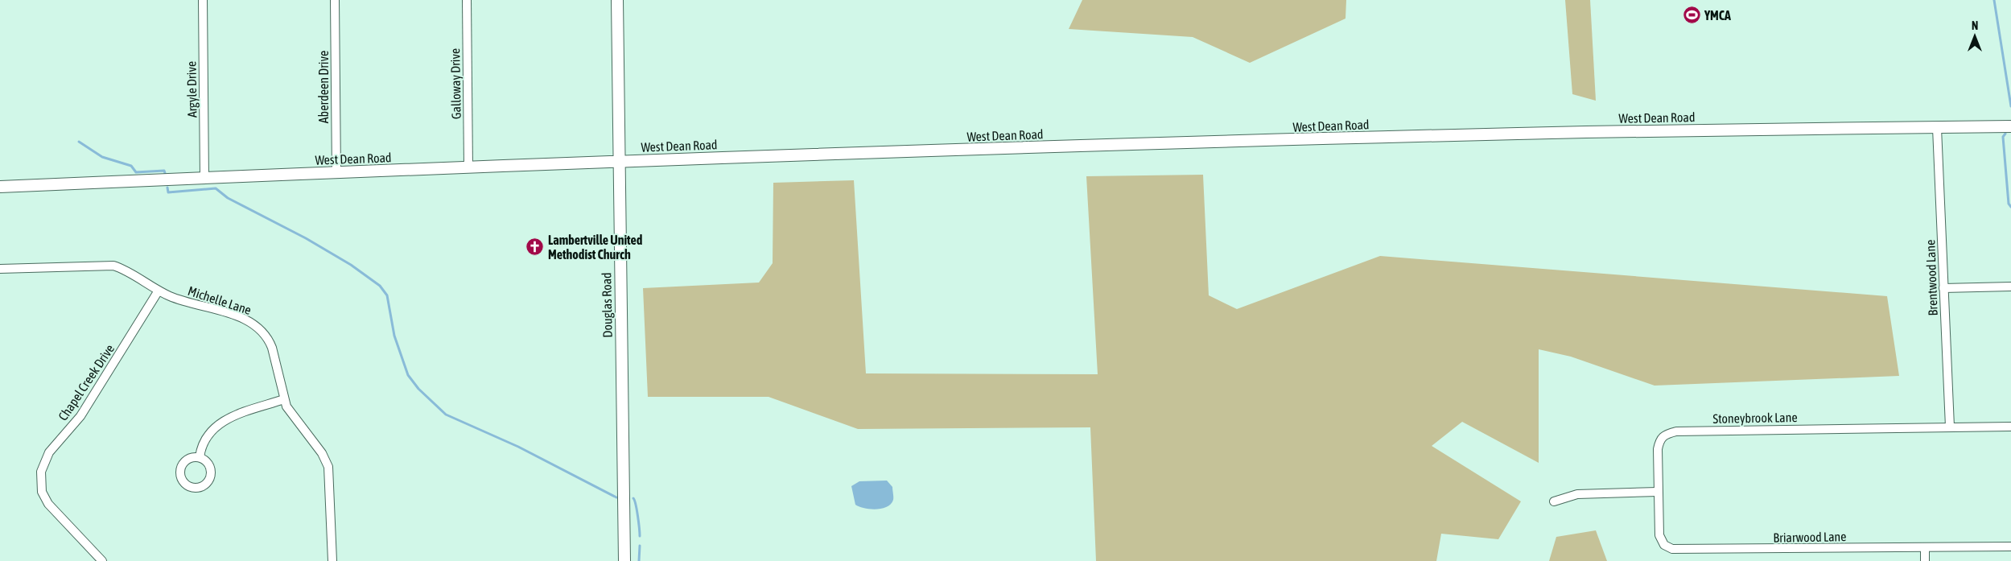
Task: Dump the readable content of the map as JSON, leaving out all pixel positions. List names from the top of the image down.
{
  "streets": {
    "street": [
      "Galloway Drive",
      "Aberdeen Drive",
      "Argyle Drive",
      "West Dean Road",
      "Brentwood Lane",
      "Michelle Lane",
      "Douglas Road",
      "Chapel Creek Drive",
      "Stoneybrook Lane",
      "Briarwood Lane"
    ]
  },
  "crossings": [
    ["Galloway Drive", "West Dean Road"],
    ["Aberdeen Drive", "West Dean Road"],
    ["Argyle Drive", "West Dean Road"],
    ["West Dean Road", "Brentwood Lane"],
    ["West Dean Road", "Douglas Road"],
    ["Brentwood Lane", "Stoneybrook Lane"],
    ["Michelle Lane", "Chapel Creek Drive"],
    ["Stoneybrook Lane", "Briarwood Lane"]
  ],
  "places": {
    "sports": ["YMCA"],
    "church": ["Lambertville United Methodist Church"]
  },
  "north": "top"
}
